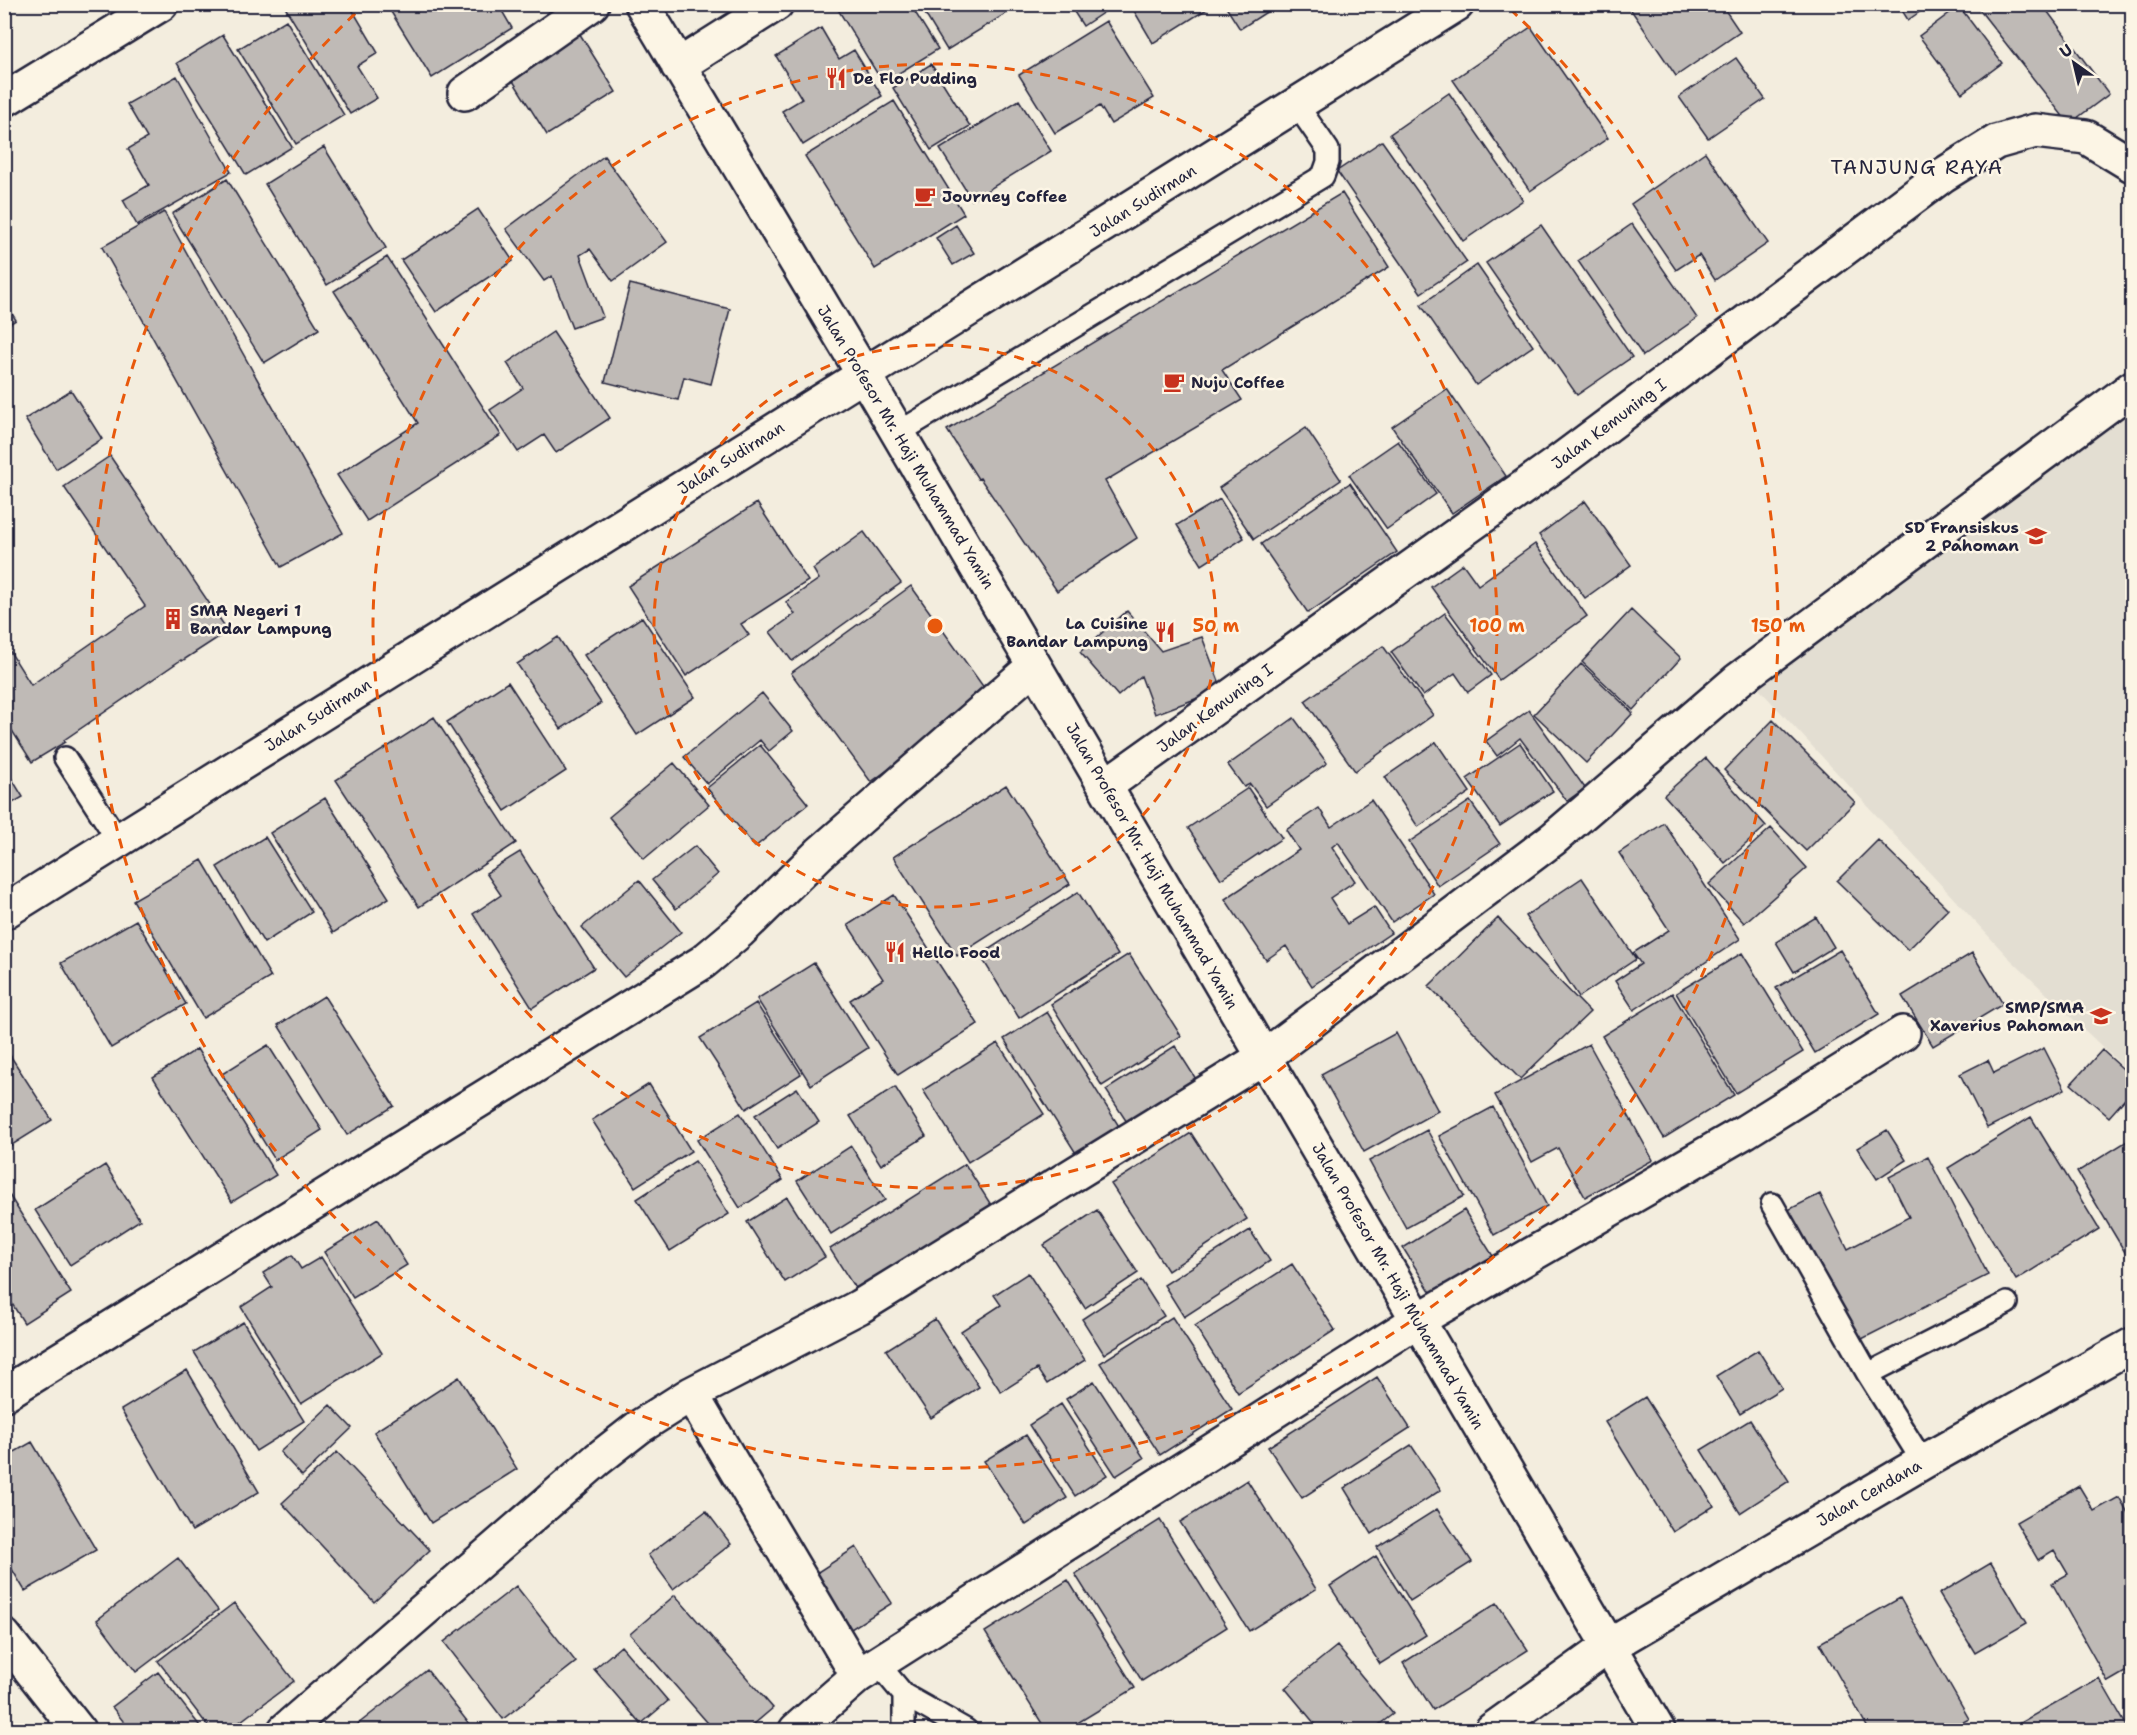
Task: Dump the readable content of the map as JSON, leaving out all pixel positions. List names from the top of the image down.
{
  "streets": {
    "street": [
      "Jalan Sudirman",
      "Jalan Kemuning I",
      "Jalan Profesor Mr. Haji Muhammad Yamin",
      "Jalan Cendana"
    ]
  },
  "crossings": [
    ["Jalan Sudirman", "Jalan Profesor Mr. Haji Muhammad Yamin"],
    ["Jalan Kemuning I", "Jalan Profesor Mr. Haji Muhammad Yamin"],
    ["Jalan Profesor Mr. Haji Muhammad Yamin", "Jalan Cendana"]
  ],
  "districts": ["TANJUNG RAYA"],
  "places": {
    "restaurant": ["De Flo Pudding", "La Cuisine Bandar Lampung", "Hello Food"],
    "cafe": ["Journey Coffee", "Nuju Coffee"],
    "school or university": ["SD Fransiskus 2 Pahoman", "SMP/SMA Xaverius Pahoman"],
    "building": ["SMA Negeri 1 Bandar Lampung"]
  },
  "north": "top left",
  "rings": ["50 m", "100 m", "150 m"]
}
